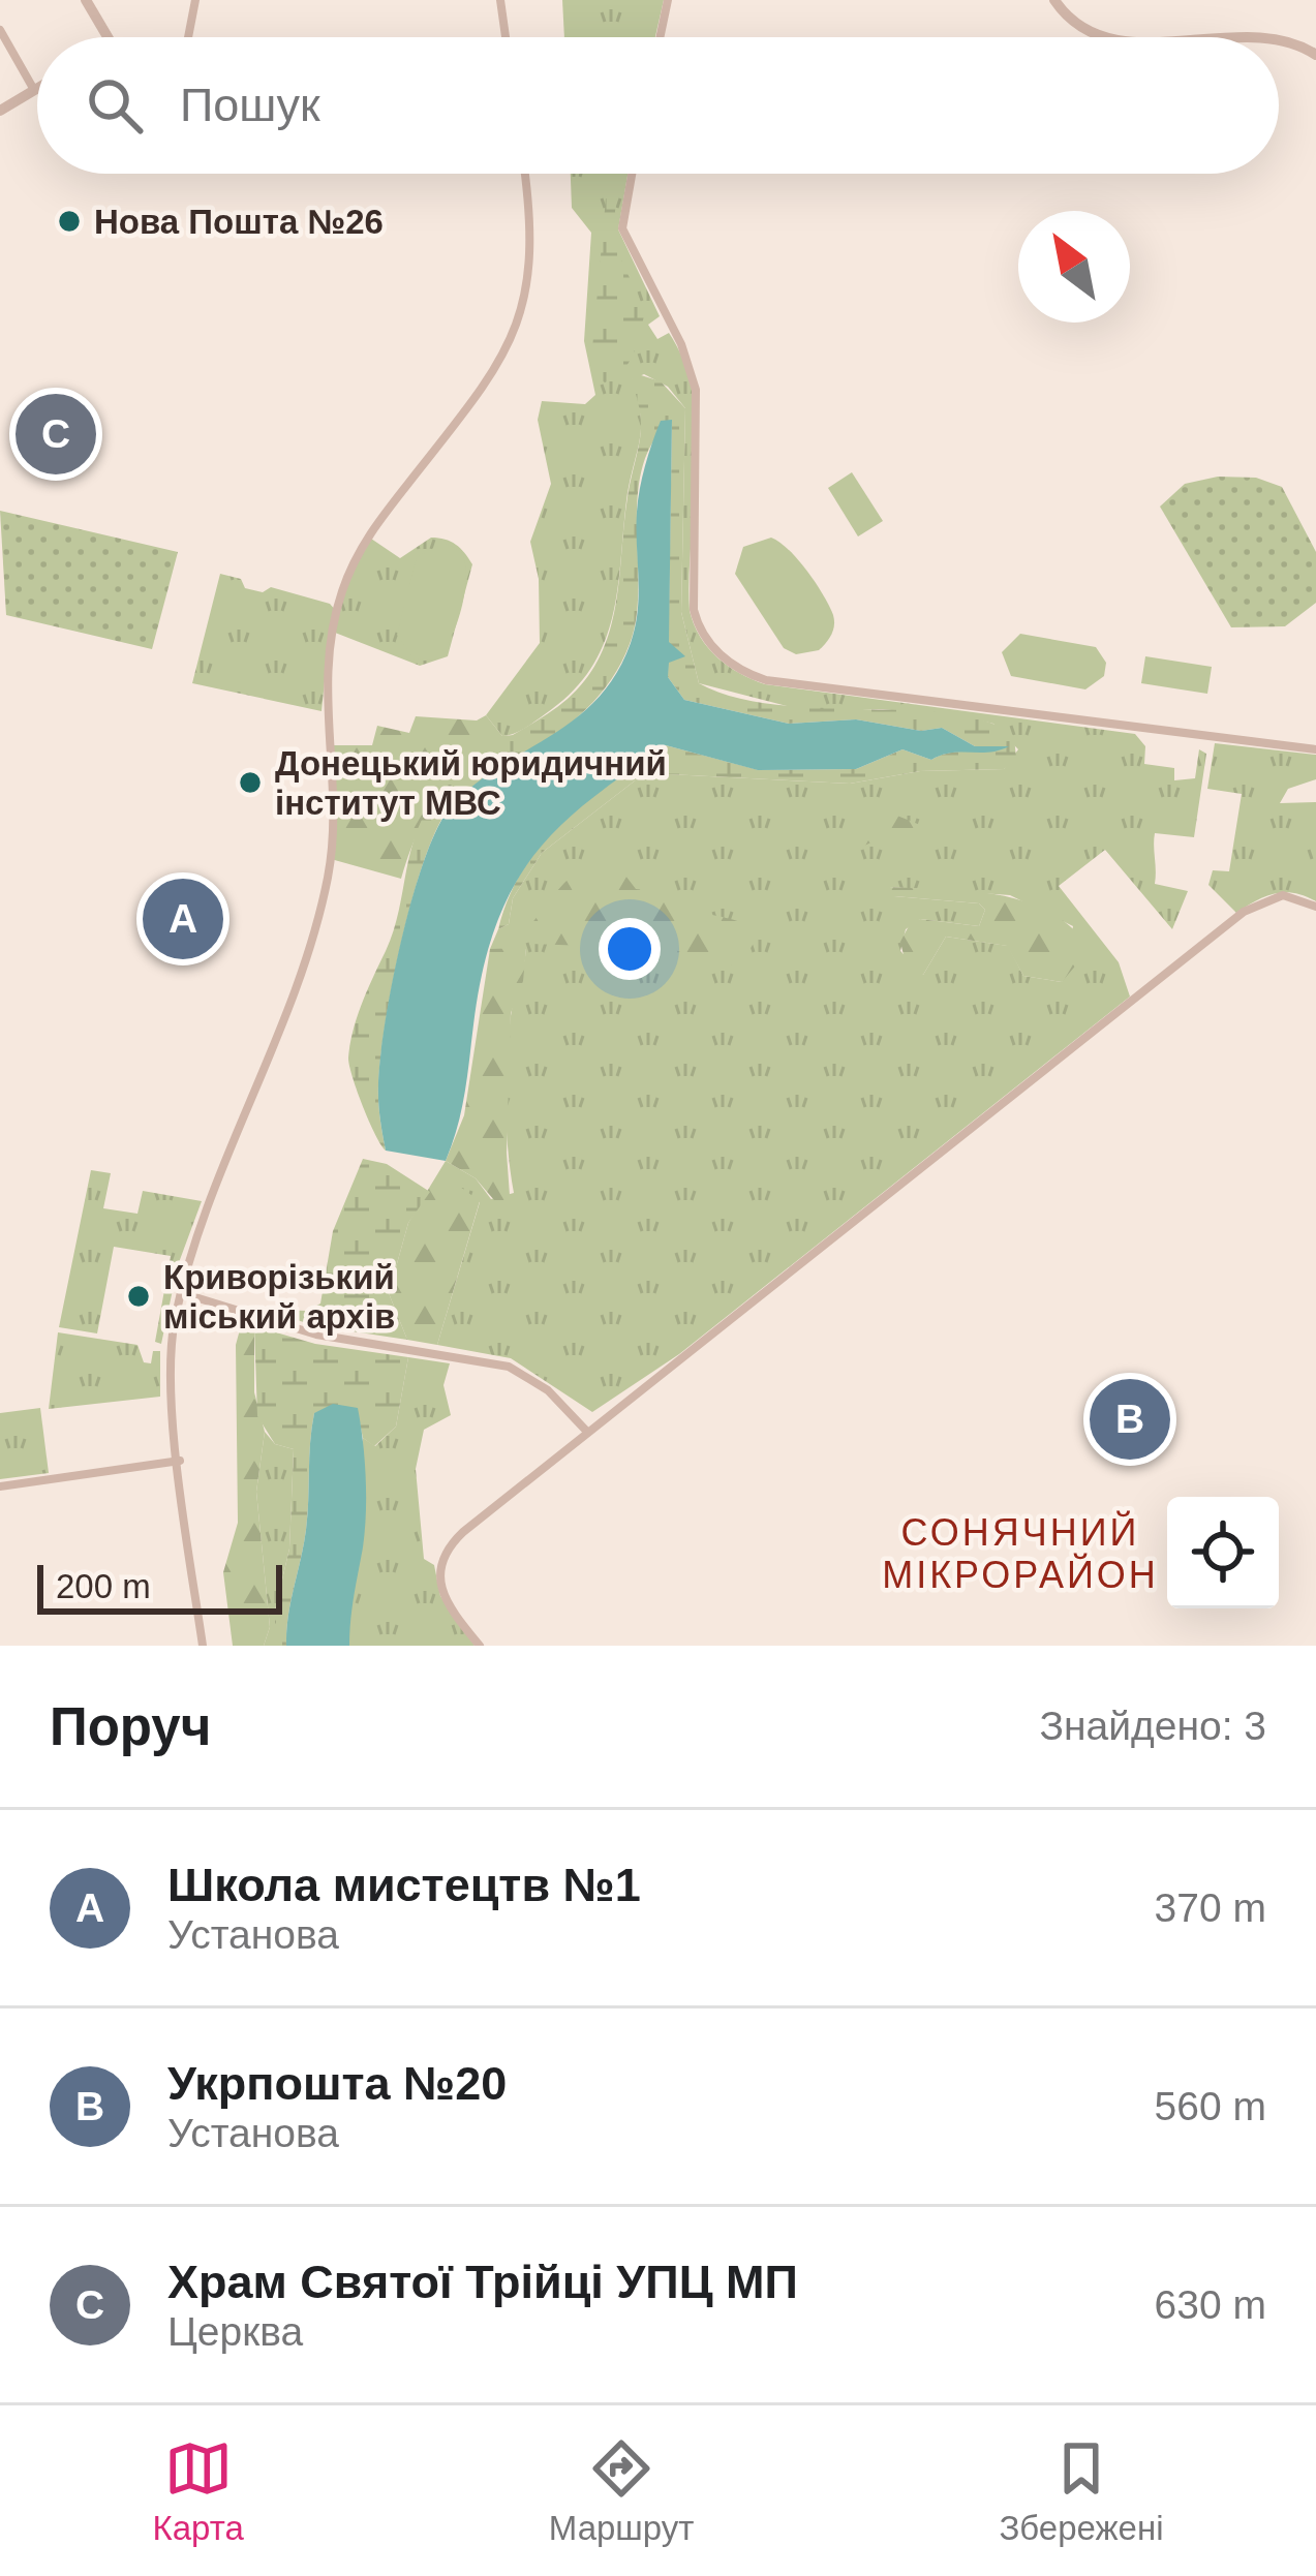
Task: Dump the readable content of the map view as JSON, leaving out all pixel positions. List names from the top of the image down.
{
  "districts": ["СОНЯЧНИЙ МІКРОРАЙОН"],
  "places": ["Нова Пошта №26", "Донецький юридичний інститут МВС", "Криворізький міський архів"],
  "scale_bar": "200 m",
  "north": "top left",
  "page": {
    "search": "Пошук",
    "pins": ["C", "A", "B"],
    "scale": "200 m",
    "heading": ["Поруч", "Знайдено: 3"],
    "list": [
      {
        "mark": "A",
        "name": "Школа мистецтв №1",
        "note": "Установа",
        "value": "370 m"
      },
      {
        "mark": "B",
        "name": "Укрпошта №20",
        "note": "Установа",
        "value": "560 m"
      },
      {
        "mark": "C",
        "name": "Храм Святої Трійці УПЦ МП",
        "note": "Церква",
        "value": "630 m"
      }
    ],
    "nav": ["Карта", "Маршрут", "Збережені"]
  }
}
